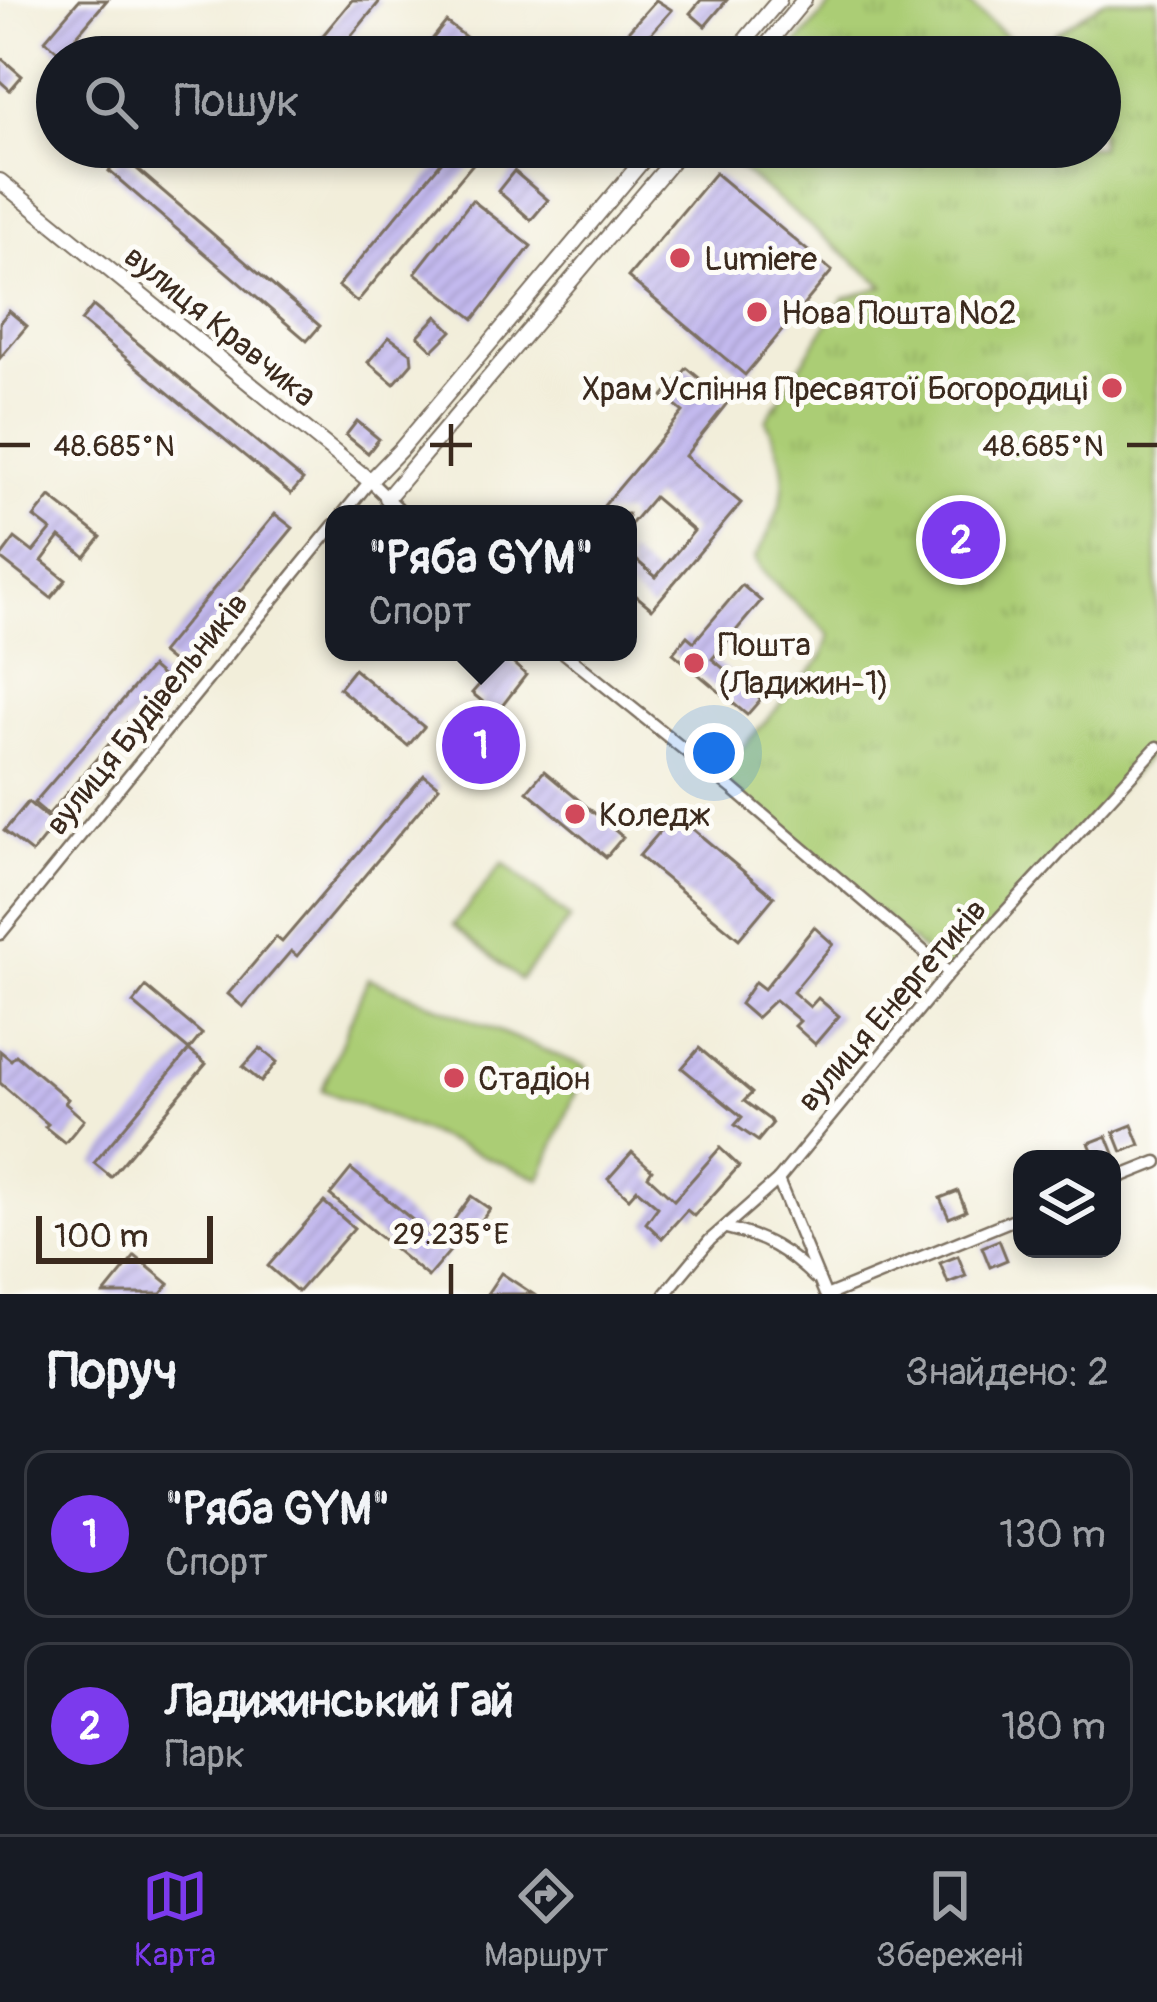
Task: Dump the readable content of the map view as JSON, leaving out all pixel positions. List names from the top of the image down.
{
  "streets": {
    "street": ["вулиця Кравчика", "вулиця Будівельників", "вулиця Енергетиків"]
  },
  "places": [
    "Lumiere",
    "Нова Пошта №2",
    "Храм Успіння Пресвятої Богородиці",
    "Пошта (Ладижин-1)",
    "Коледж",
    "Стадіон"
  ],
  "scale_bar": "100 m",
  "page": {
    "search": "Пошук",
    "pins": ["2", "1"],
    "popup": ["\"Ряба GYM\"", "Спорт"],
    "scale": "100 m",
    "heading": ["Поруч", "Знайдено: 2"],
    "list": [
      {
        "mark": "1",
        "name": "\"Ряба GYM\"",
        "note": "Спорт",
        "value": "130 m"
      },
      {
        "mark": "2",
        "name": "Ладижинський Гай",
        "note": "Парк",
        "value": "180 m"
      }
    ],
    "nav": ["Карта", "Маршрут", "Збережені"]
  },
  "coordinates": ["48.685°N", "29.235°E"]
}
